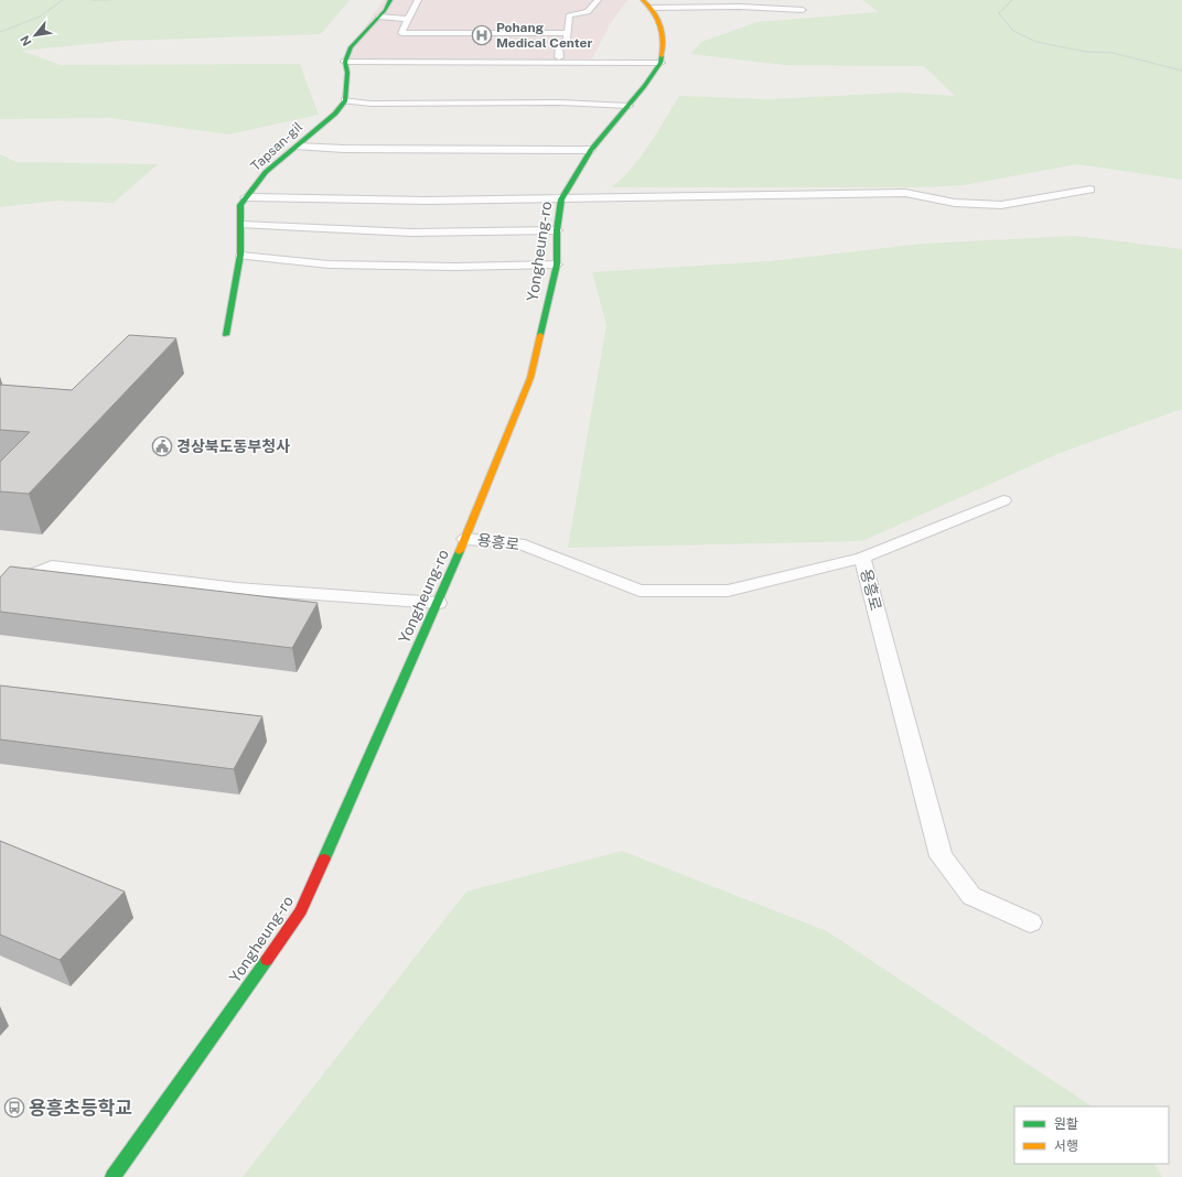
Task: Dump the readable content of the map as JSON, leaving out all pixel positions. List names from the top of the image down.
{
  "streets": {
    "street": ["Tapsan-gil", "Yongheung-ro"],
    "lane": ["용흥로"]
  },
  "crossings": [
    ["Yongheung-ro", "용흥로"]
  ],
  "places": {
    "hospital": ["Pohang Medical Center"],
    "public building": ["경상북도동부청사"],
    "bus stop": ["용흥초등학교"]
  },
  "legend": ["원활", "서행"],
  "north": "bottom left"
}
